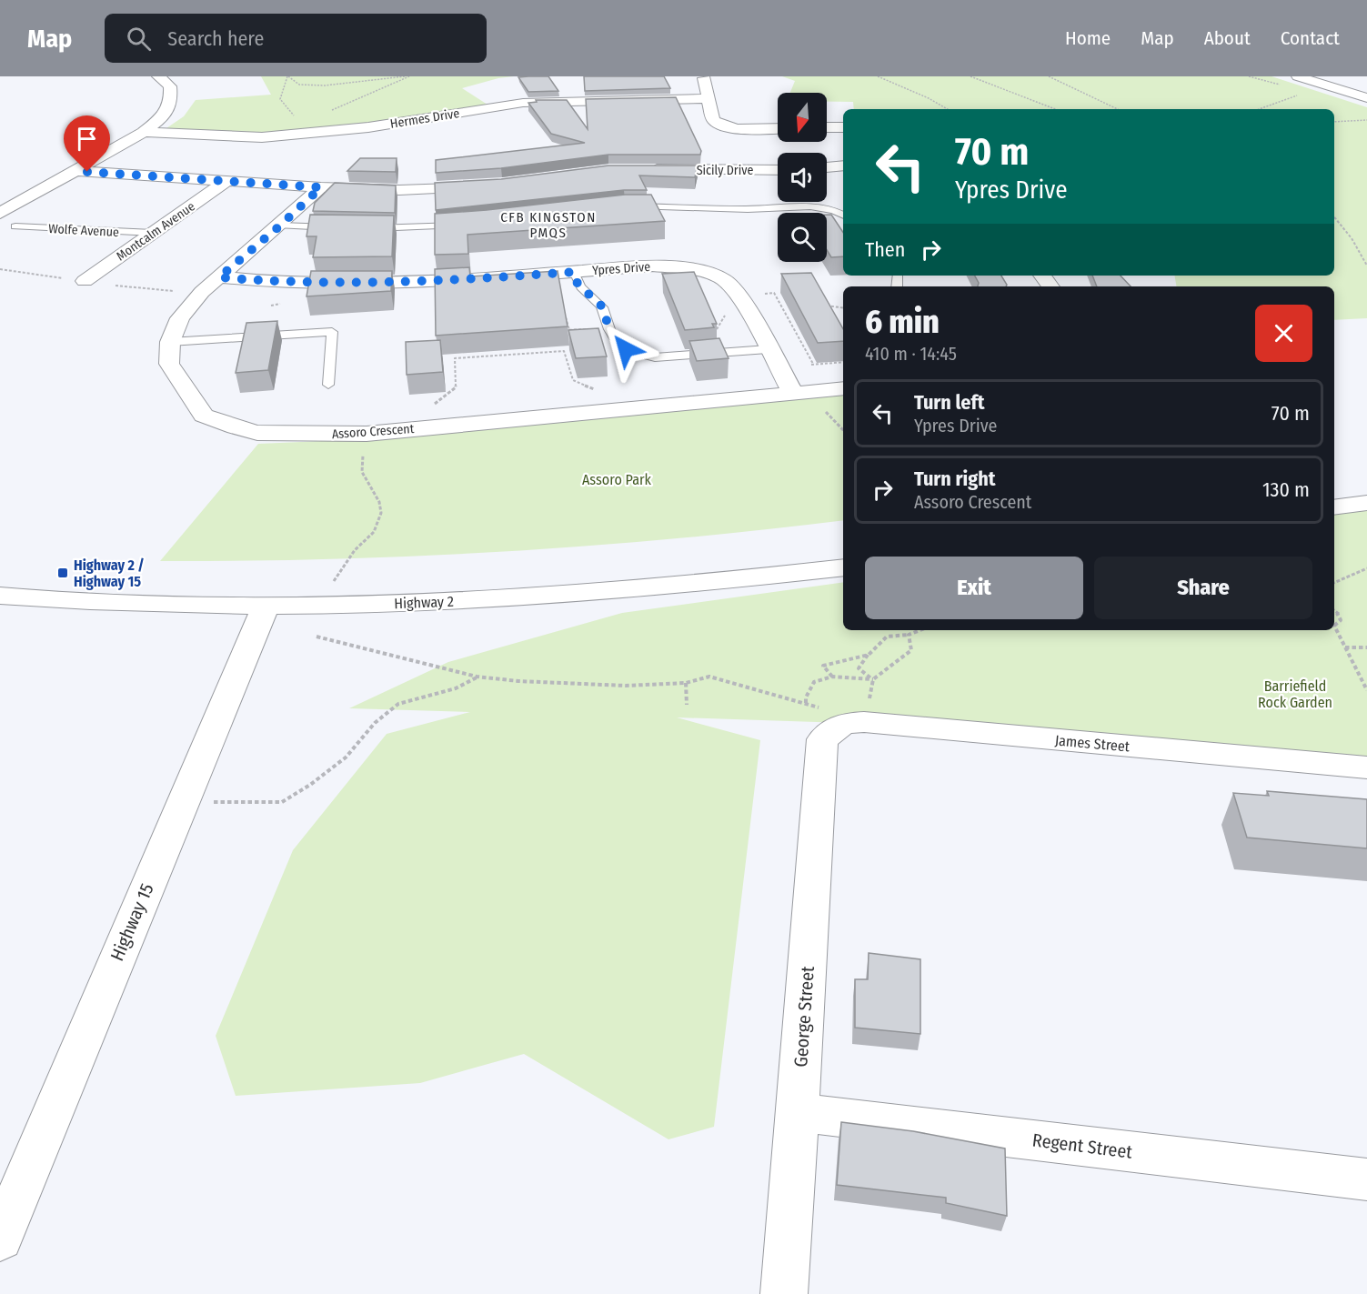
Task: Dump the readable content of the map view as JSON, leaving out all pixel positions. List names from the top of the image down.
{
  "streets": {
    "street": [
      "Hermes Drive",
      "Sicily Drive",
      "Montcalm Avenue",
      "Ypres Drive",
      "Assoro Crescent",
      "Highway 2",
      "James Street",
      "Highway 15",
      "George Street",
      "Regent Street"
    ],
    "lane": ["Wolfe Avenue"]
  },
  "crossings": [
    ["Wolfe Avenue", "Montcalm Avenue"],
    ["Ypres Drive", "Assoro Crescent"],
    ["Highway 2", "Highway 15"],
    ["James Street", "George Street"],
    ["George Street", "Regent Street"]
  ],
  "districts": ["CFB KINGSTON PMQS"],
  "parks": ["Assoro Park", "Barriefield Rock Garden"],
  "places": {
    "transit": ["Highway 2 / Highway 15"]
  },
  "north": "bottom",
  "page": {
    "header": "Map",
    "search": "Search here",
    "nav": [
      "Home",
      "Map",
      "About",
      "Contact"
    ],
    "turn": ["70 m", "Ypres Drive"],
    "then": "Then",
    "heading": ["6 min", "410 m · 14:45"],
    "list": [
      {
        "name": "Turn left",
        "note": "Ypres Drive",
        "value": "70 m"
      },
      {
        "name": "Turn right",
        "note": "Assoro Crescent",
        "value": "130 m"
      }
    ],
    "buttons": ["Exit", "Share"]
  }
}
